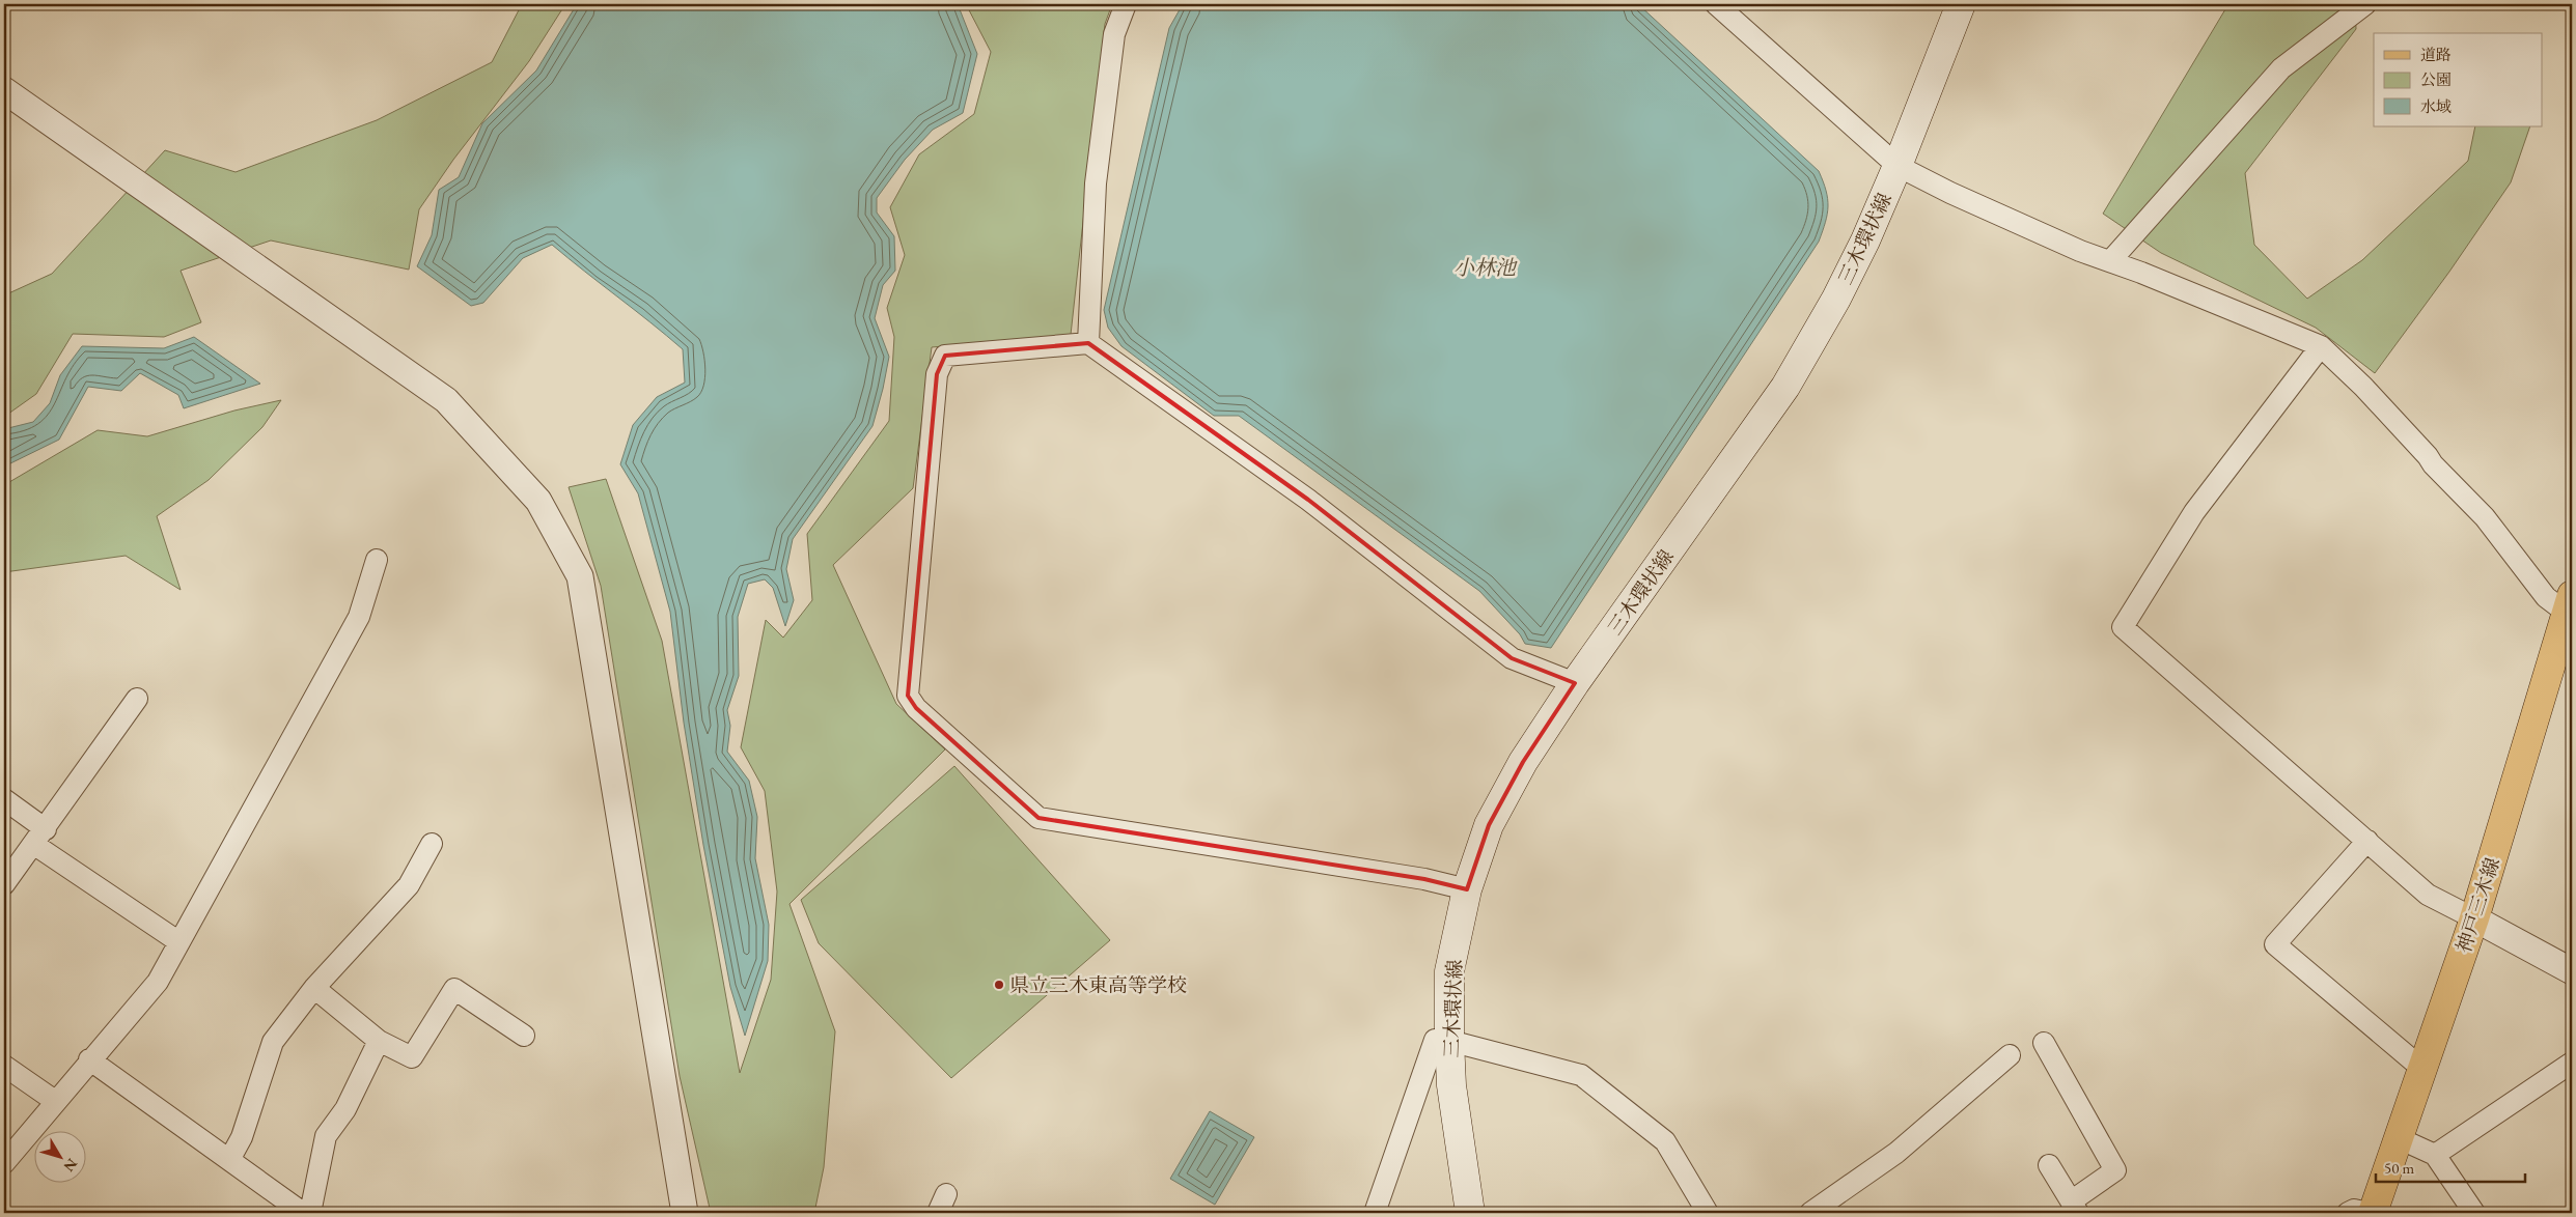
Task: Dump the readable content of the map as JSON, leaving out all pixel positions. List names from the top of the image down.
{
  "streets": {
    "main road": ["三木環状線", "神戸三木線"]
  },
  "water": ["小林池"],
  "places": ["県立三木東高等学校"],
  "legend": ["道路", "公園", "水域"],
  "scale_bar": "50 m",
  "north": "bottom right"
}
